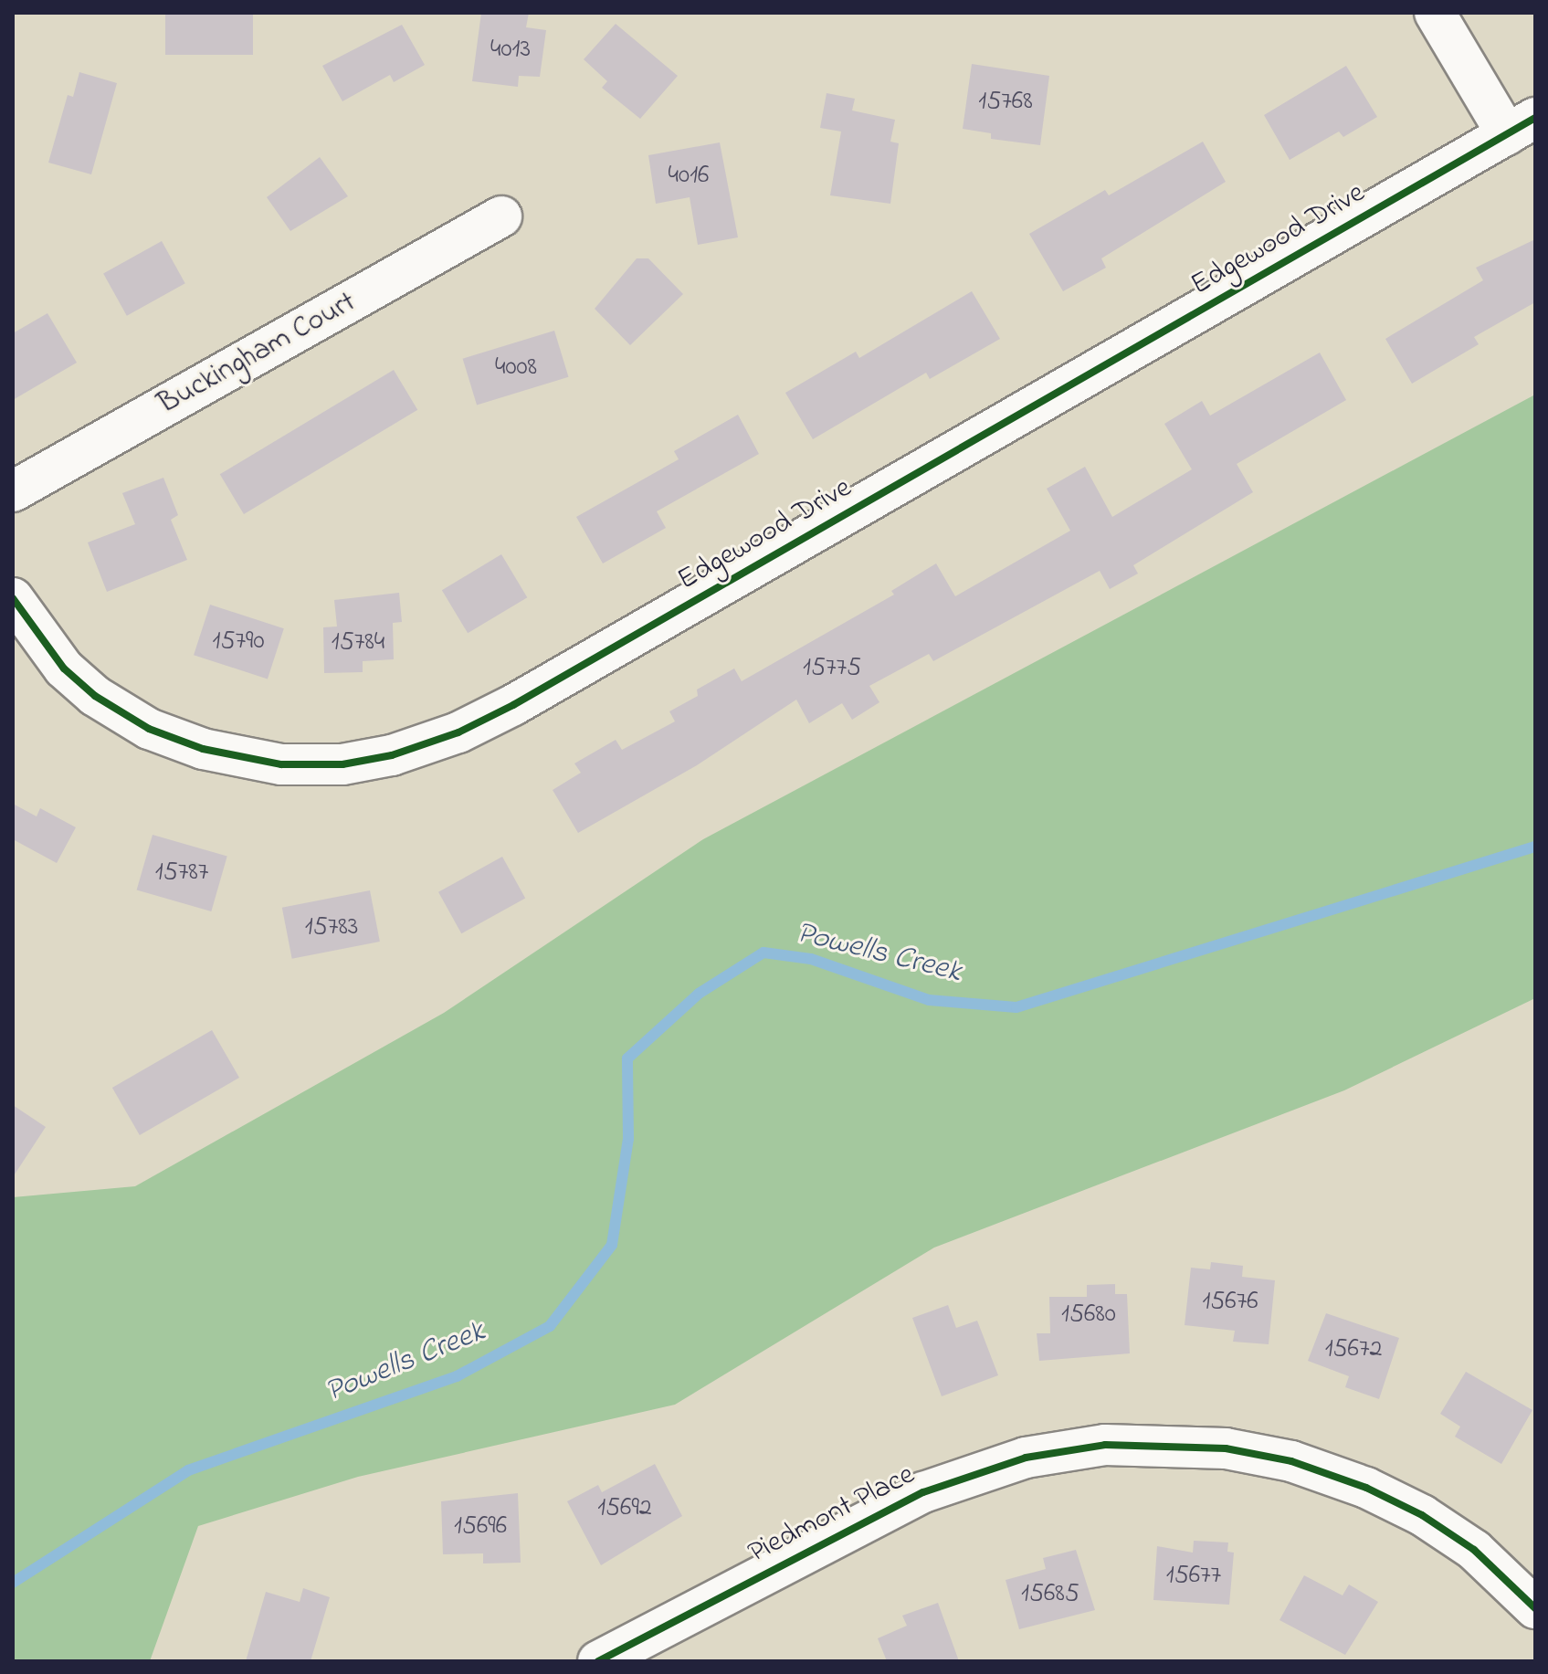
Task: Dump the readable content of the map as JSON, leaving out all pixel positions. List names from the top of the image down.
{
  "streets": {
    "street": ["Edgewood Drive", "Buckingham Court", "Piedmont Place"]
  },
  "water": ["Powells Creek"],
  "house_numbers": [
    "4013",
    "15768",
    "4016",
    "4008",
    "15790",
    "15784",
    "15775",
    "15787",
    "15783",
    "15676",
    "15680",
    "15672",
    "15692",
    "15696",
    "15677",
    "15685"
  ]
}
